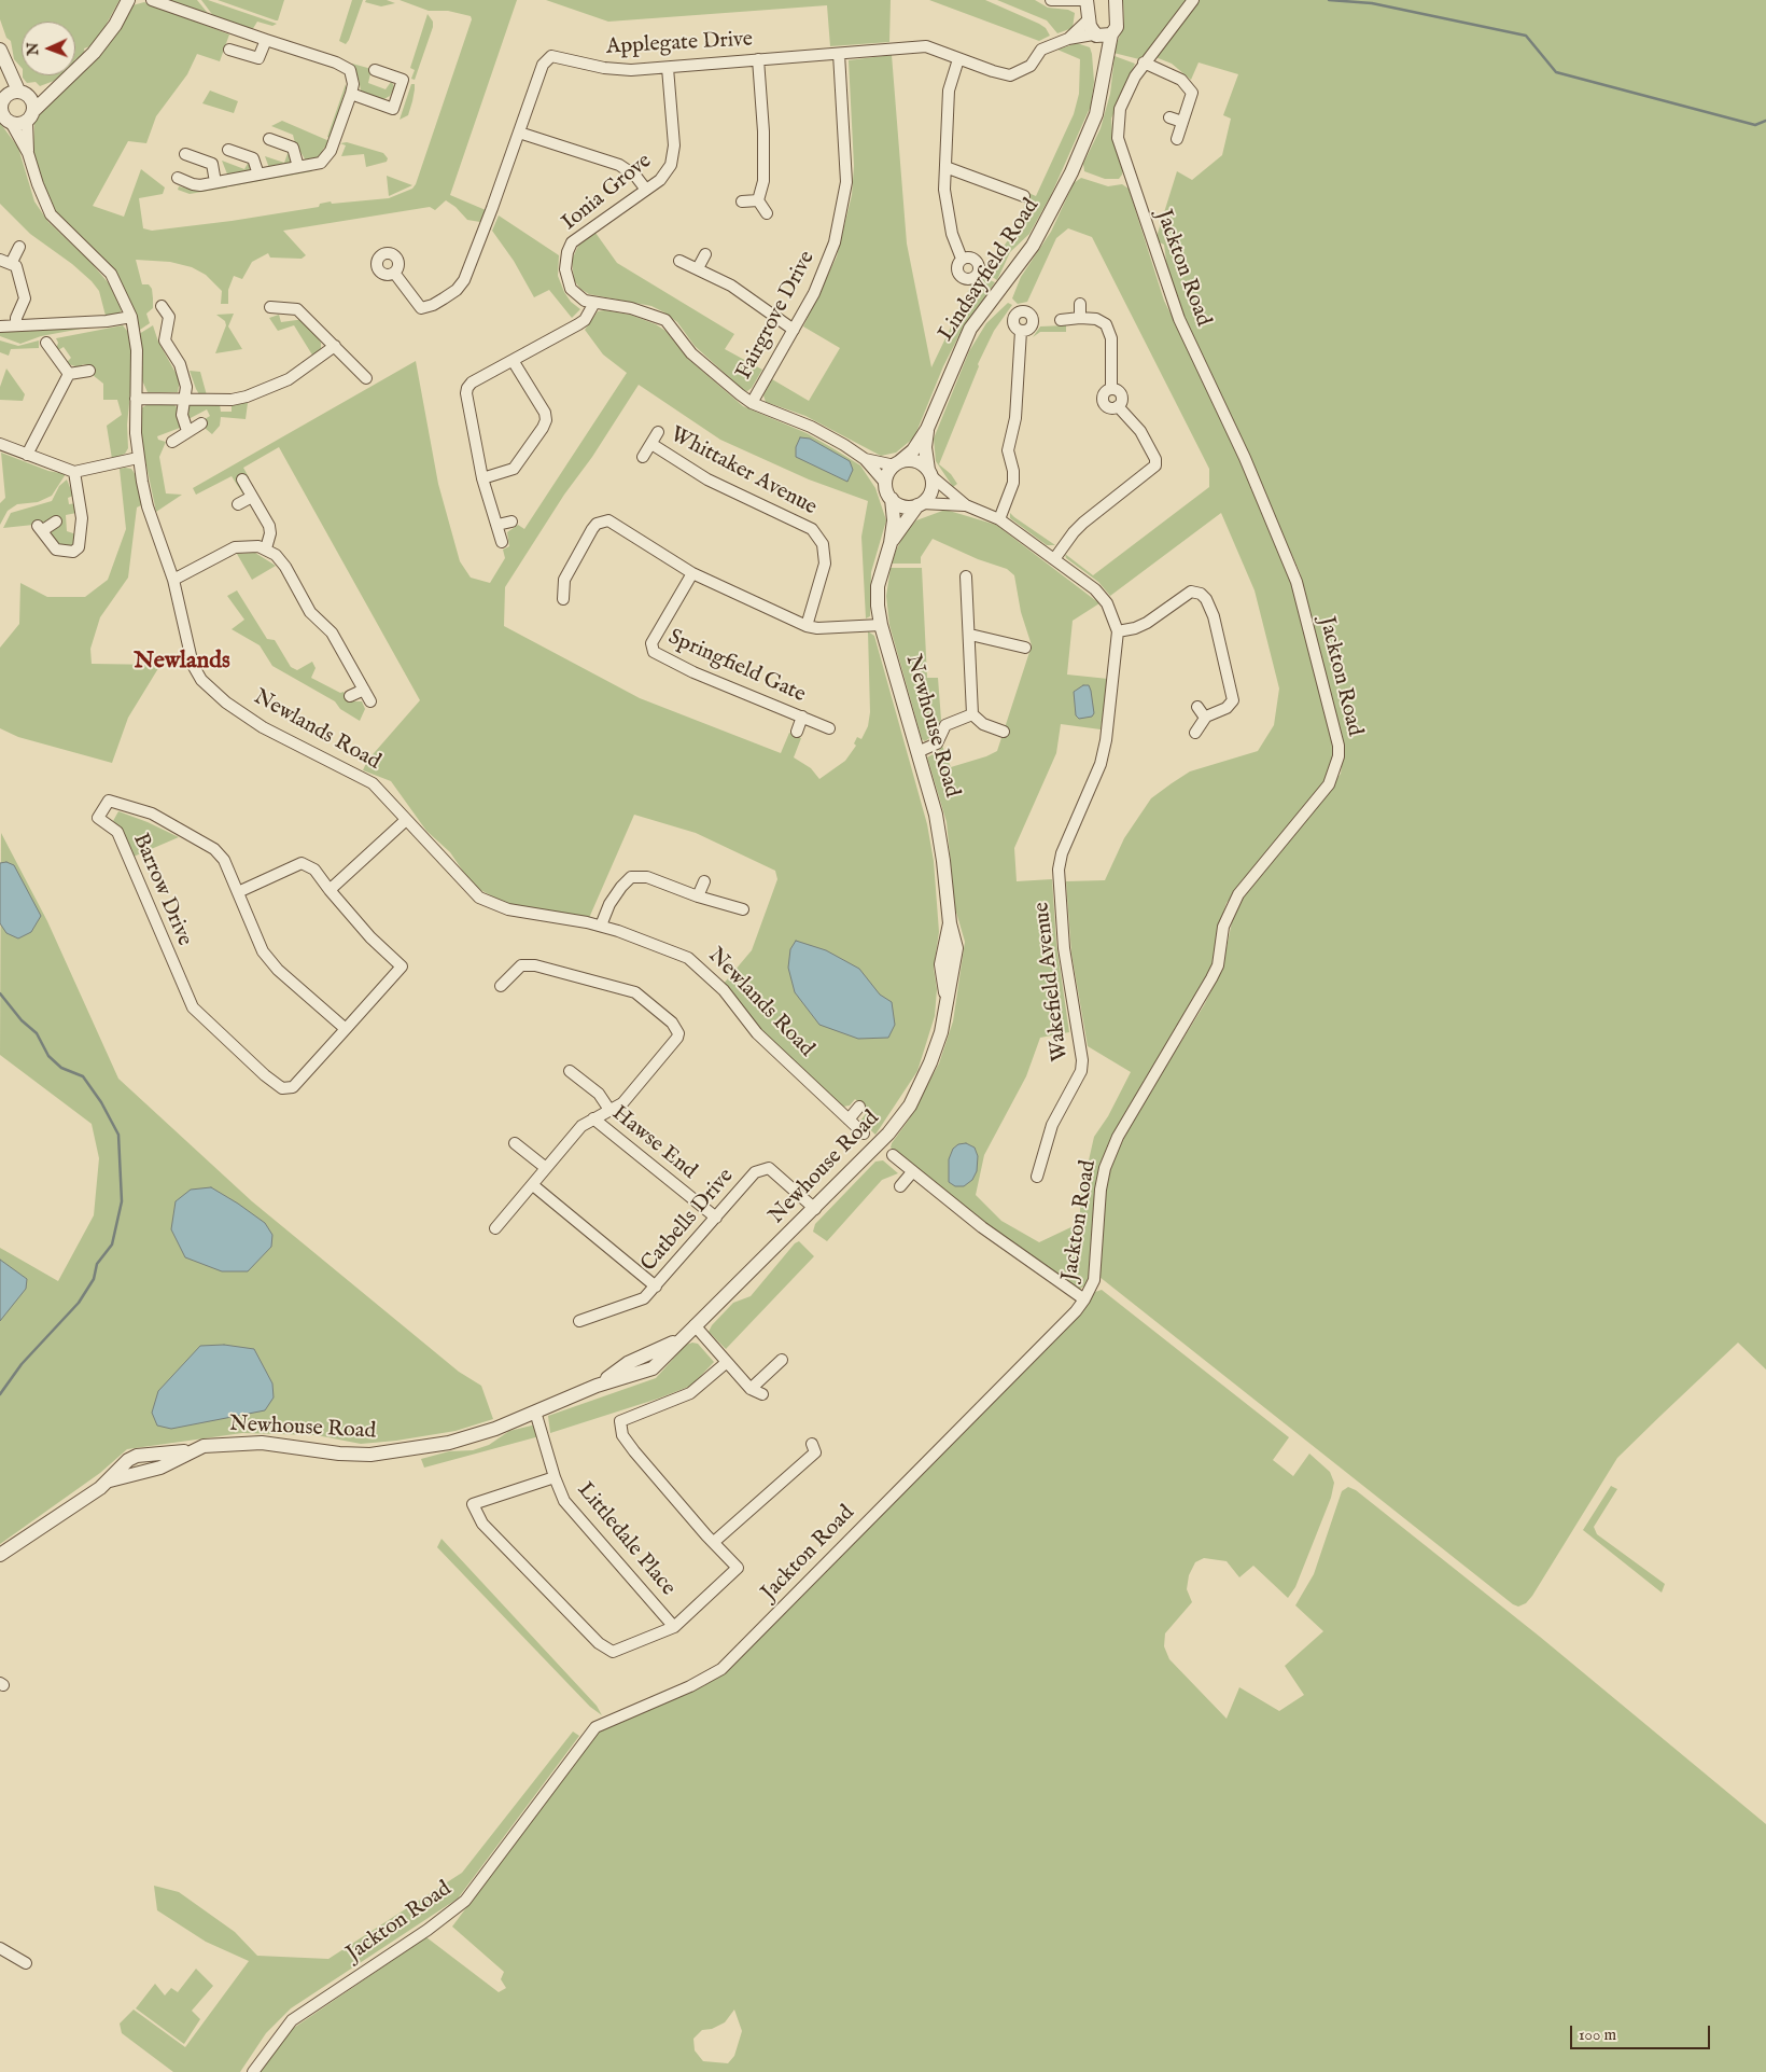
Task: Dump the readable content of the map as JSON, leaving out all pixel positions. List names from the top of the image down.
{
  "streets": {
    "street": [
      "Applegate Drive",
      "Ionia Grove",
      "Jackton Road",
      "Lindsayfield Road",
      "Fairgrove Drive",
      "Whittaker Avenue",
      "Springfield Gate",
      "Newhouse Road",
      "Newlands Road",
      "Barrow Drive",
      "Wakefield Avenue",
      "Hawse End",
      "Catbells Drive",
      "Littledale Place"
    ]
  },
  "crossings": [
    ["Applegate Drive", "Ionia Grove"],
    ["Applegate Drive", "Fairgrove Drive"],
    ["Ionia Grove", "Lindsayfield Road"],
    ["Ionia Grove", "Fairgrove Drive"],
    ["Ionia Grove", "Newhouse Road"],
    ["Ionia Grove", "Wakefield Avenue"],
    ["Lindsayfield Road", "Newhouse Road"],
    ["Lindsayfield Road", "Wakefield Avenue"],
    ["Newhouse Road", "Wakefield Avenue"],
    ["Newhouse Road", "Catbells Drive"],
    ["Newhouse Road", "Littledale Place"],
    ["Hawse End", "Catbells Drive"]
  ],
  "districts": ["Newlands"],
  "scale_bar": "100 m",
  "north": "left"
}
